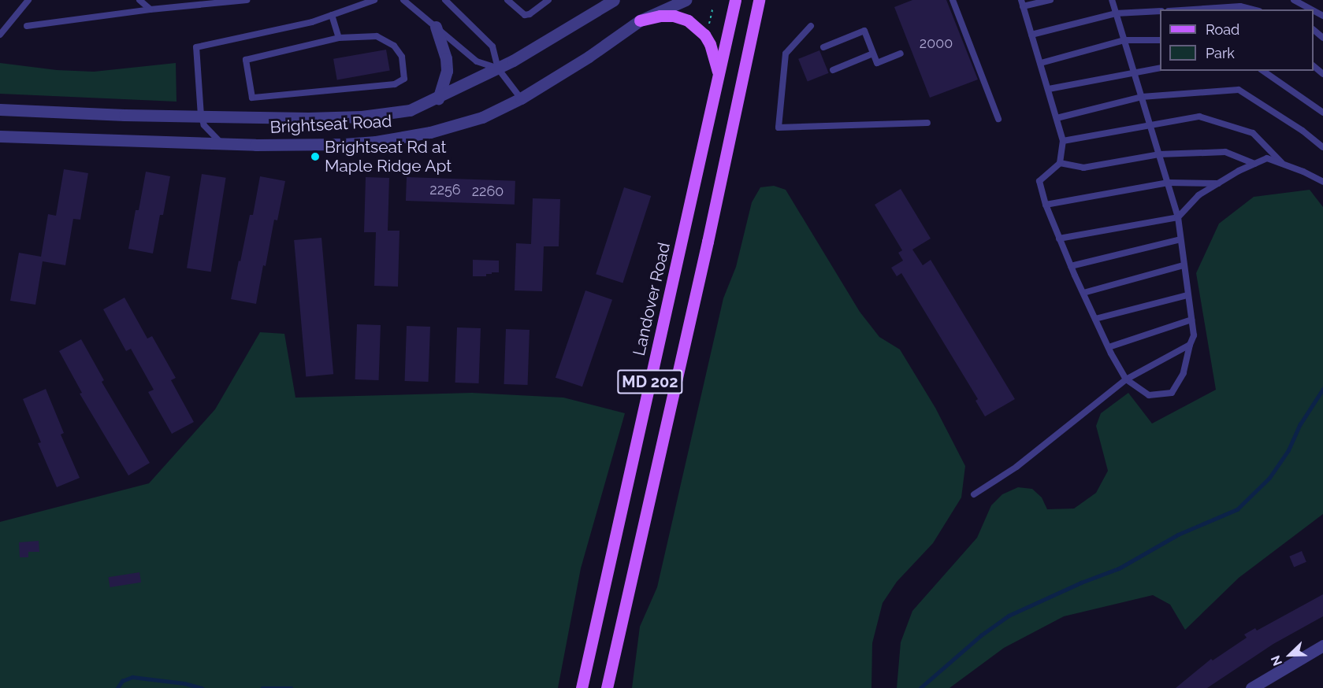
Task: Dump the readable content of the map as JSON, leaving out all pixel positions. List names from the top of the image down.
{
  "streets": {
    "main road": ["Landover Road", "MD 202"],
    "street": ["Brightseat Road"]
  },
  "places": ["Brightseat Rd at Maple Ridge Apt"],
  "house_numbers": ["2000", "2256", "2260"],
  "legend": ["Road", "Park"],
  "north": "bottom left"
}
